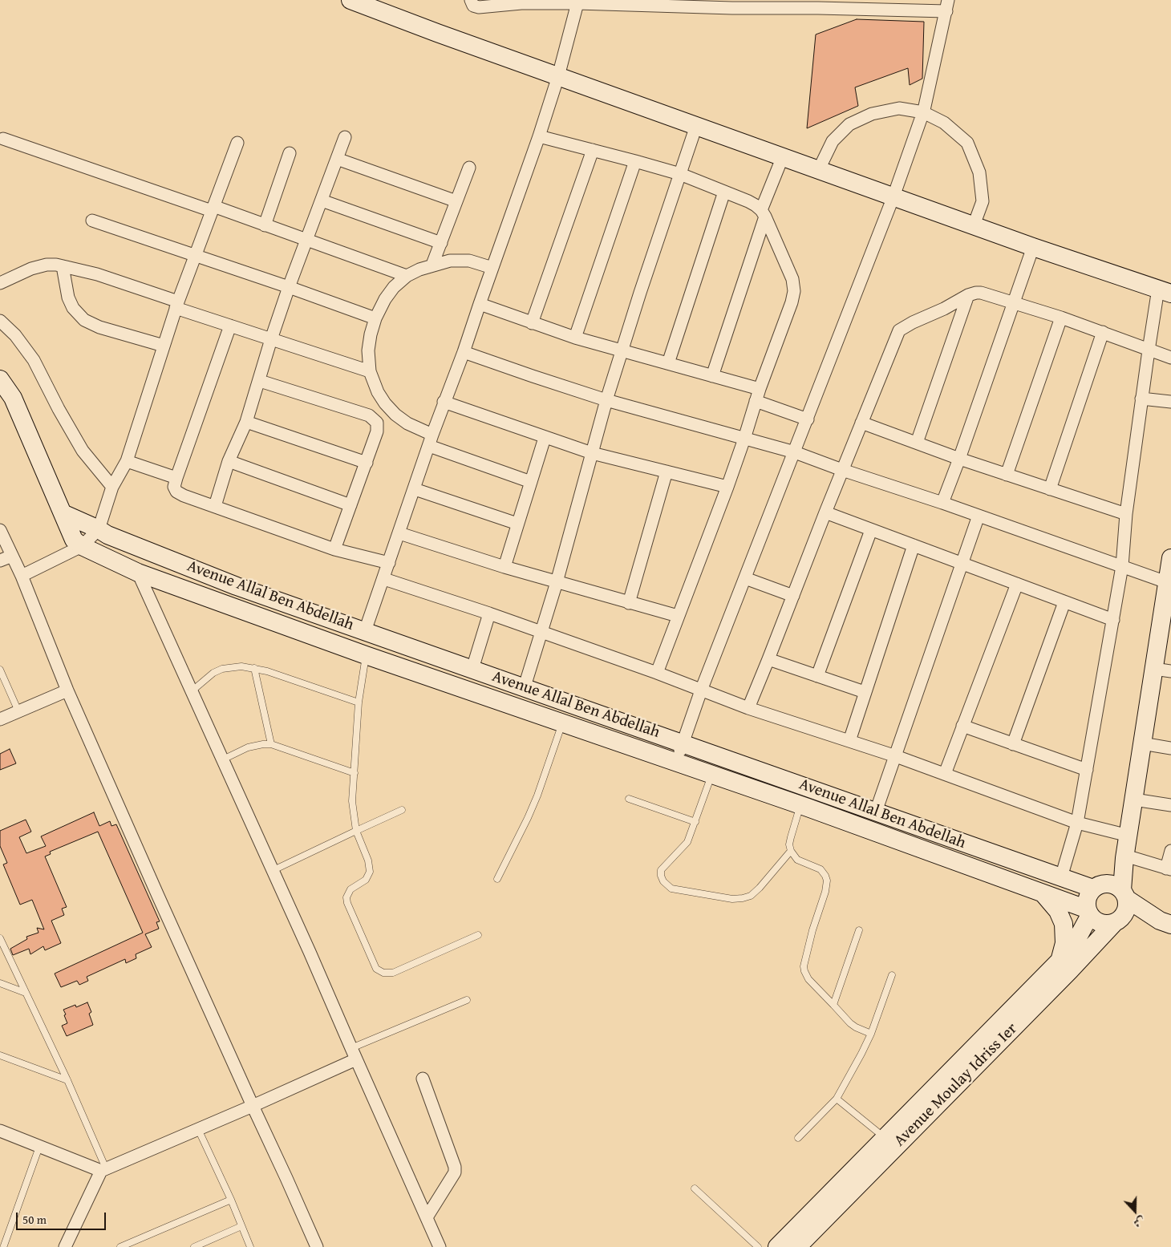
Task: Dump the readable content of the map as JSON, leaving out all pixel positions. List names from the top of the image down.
{
  "streets": {
    "street": ["Avenue Allal Ben Abdellah", "Avenue Moulay Idriss Ier"]
  },
  "crossings": [
    ["Avenue Allal Ben Abdellah", "Avenue Moulay Idriss Ier"]
  ],
  "scale_bar": "50 m",
  "north": "bottom"
}
